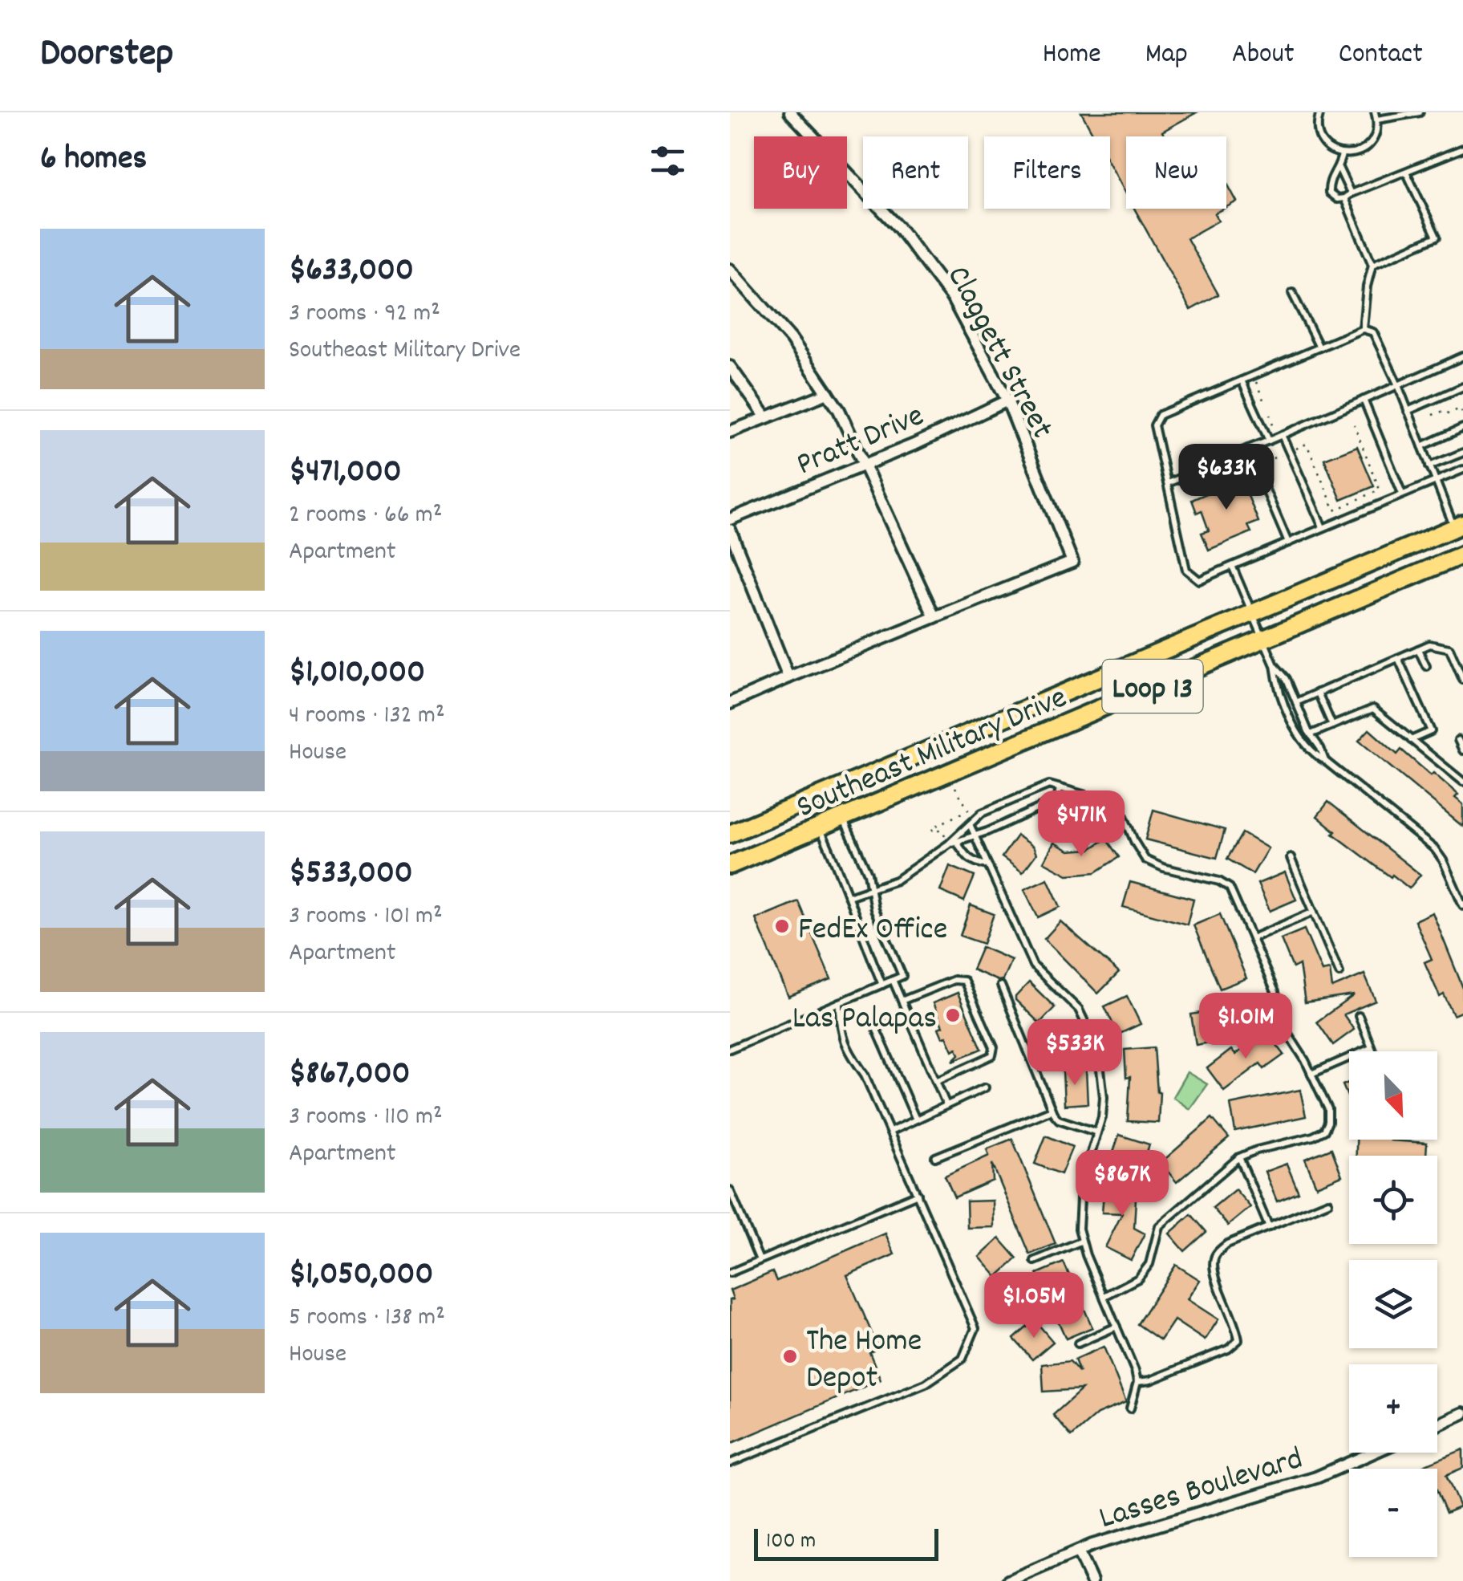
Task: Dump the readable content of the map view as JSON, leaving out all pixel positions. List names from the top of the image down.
{
  "streets": {
    "main road": ["Loop 13", "Southeast Military Drive"],
    "street": ["Claggett Street", "Pratt Drive", "Lasses Boulevard"]
  },
  "crossings": [
    ["Claggett Street", "Pratt Drive"]
  ],
  "places": ["FedEx Office", "Las Palapas", "The Home Depot"],
  "scale_bar": "100 m",
  "north": "bottom right",
  "page": {
    "header": "Doorstep",
    "nav": [
      "Home",
      "Map",
      "About",
      "Contact"
    ],
    "heading": "6 homes",
    "chip": [
      "Buy",
      "Rent",
      "Filters",
      "New"
    ],
    "list": [
      {
        "name": "$633,000",
        "note": "3 rooms · 92 m² · Southeast Military Drive"
      },
      {
        "name": "$471,000",
        "note": "2 rooms · 66 m² · Apartment"
      },
      {
        "name": "$1,010,000",
        "note": "4 rooms · 132 m² · House"
      },
      {
        "name": "$533,000",
        "note": "3 rooms · 101 m² · Apartment"
      },
      {
        "name": "$867,000",
        "note": "3 rooms · 110 m² · Apartment"
      },
      {
        "name": "$1,050,000",
        "note": "5 rooms · 138 m² · House"
      }
    ],
    "price": [
      "$633K",
      "$471K",
      "$1.01M",
      "$533K",
      "$867K",
      "$1.05M"
    ],
    "map_buttons": ["+", "−"],
    "scale": "100 m"
  }
}
